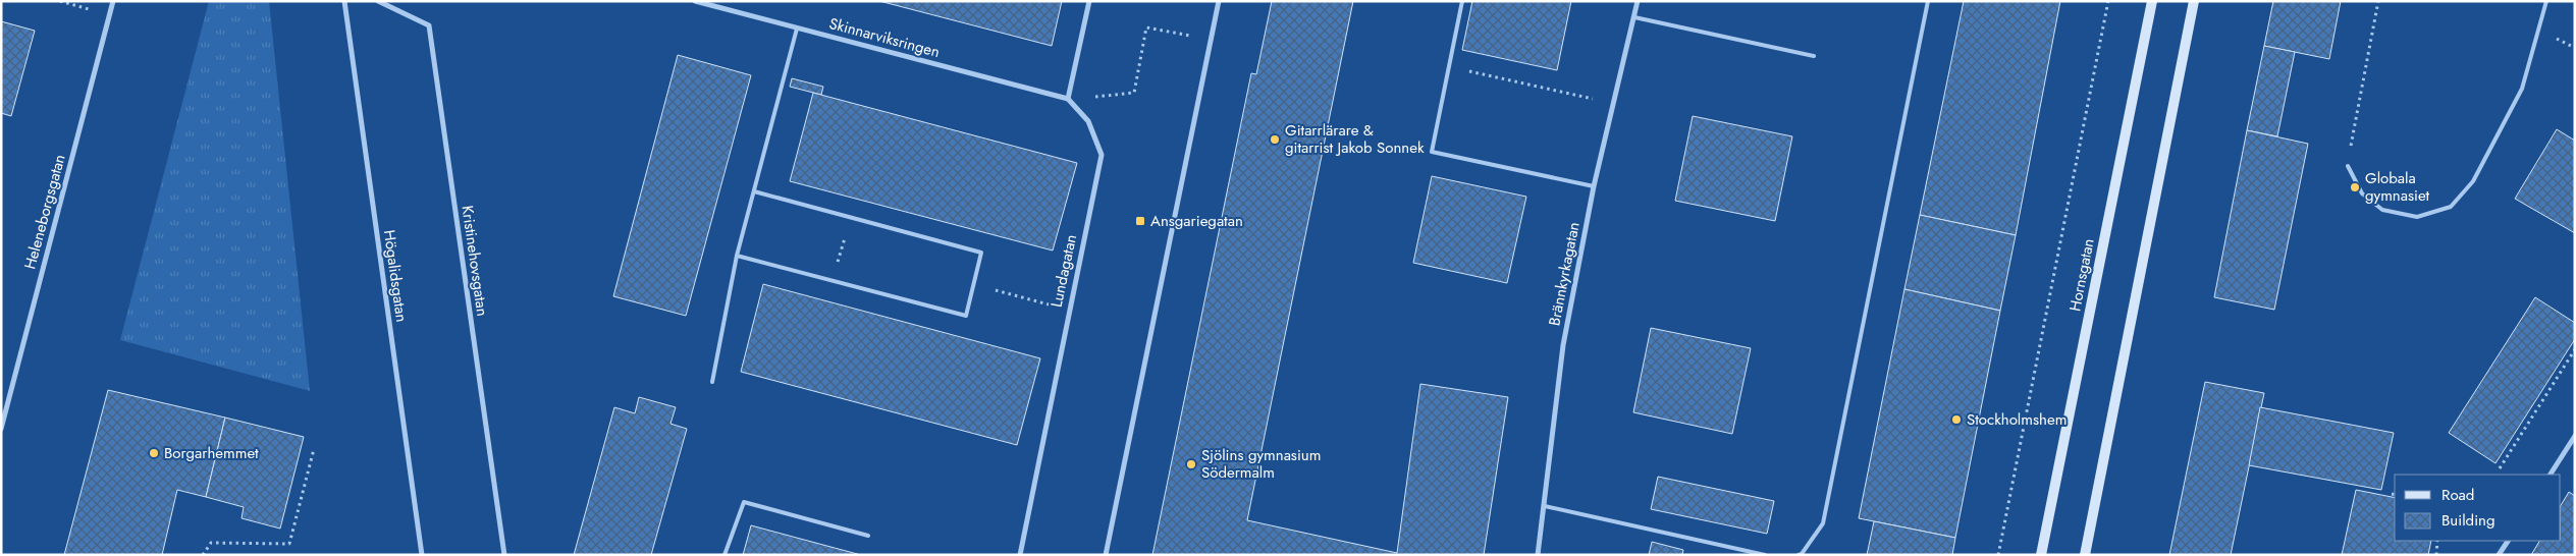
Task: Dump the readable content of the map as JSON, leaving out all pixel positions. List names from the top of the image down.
{
  "streets": {
    "main road": ["Hornsgatan"],
    "street": [
      "Skinnarviksringen",
      "Heleneborgsgatan",
      "Kristinehovsgatan",
      "Lundagatan",
      "Brännkyrkagatan",
      "Högalidsgatan"
    ]
  },
  "crossings": [
    ["Skinnarviksringen", "Lundagatan"]
  ],
  "places": {
    "other": [
      "Gitarrlärare & gitarrist Jakob Sonnek",
      "Globala gymnasiet",
      "Stockholmshem",
      "Borgarhemmet",
      "Sjölins gymnasium Södermalm"
    ],
    "transit": ["Ansgariegatan"]
  },
  "legend": ["Road", "Building"]
}
